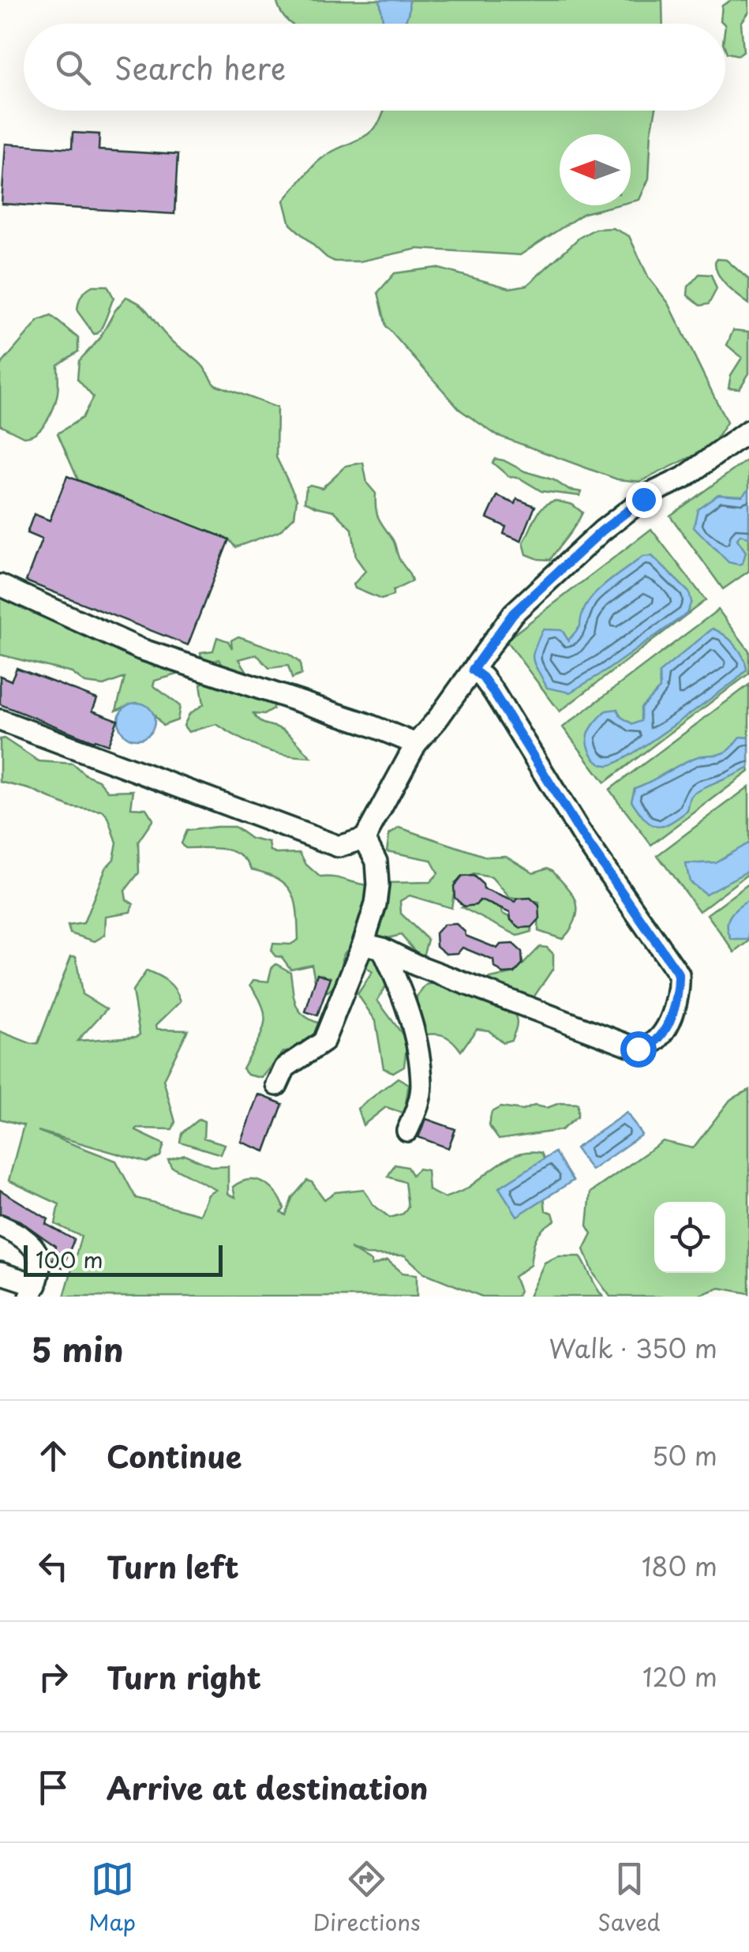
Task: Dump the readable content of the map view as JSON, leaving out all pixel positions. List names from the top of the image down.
{
  "scale_bar": "100 m",
  "north": "left",
  "page": {
    "search": "Search here",
    "scale": "100 m",
    "heading": ["5 min", "Walk · 350 m"],
    "list": [
      ["Continue", "50 m"],
      ["Turn left", "180 m"],
      ["Turn right", "120 m"],
      "Arrive at destination"
    ],
    "nav": ["Map", "Directions", "Saved"]
  }
}
